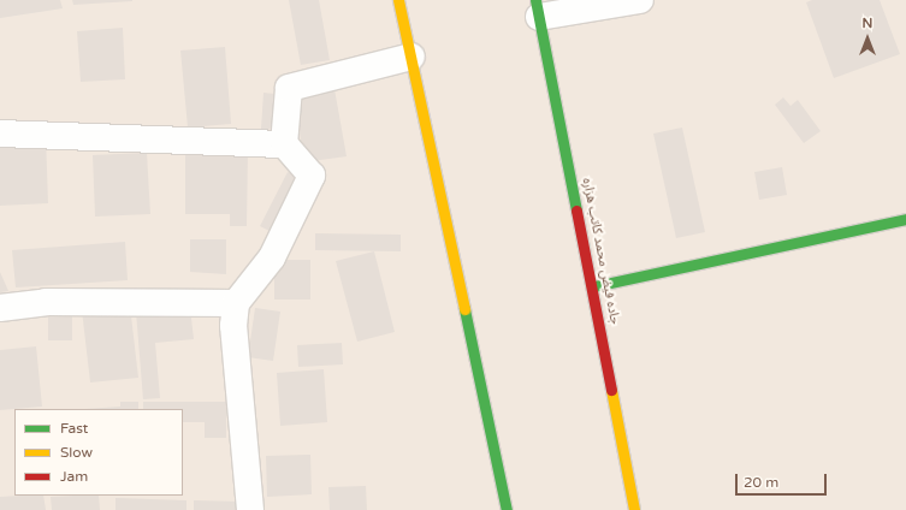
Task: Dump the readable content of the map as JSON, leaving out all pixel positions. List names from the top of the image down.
{
  "streets": {
    "main road": ["جاده فیض محمد کاتب هزاره"]
  },
  "legend": ["Fast", "Slow", "Jam"],
  "scale_bar": "20 m",
  "north": "top"
}
